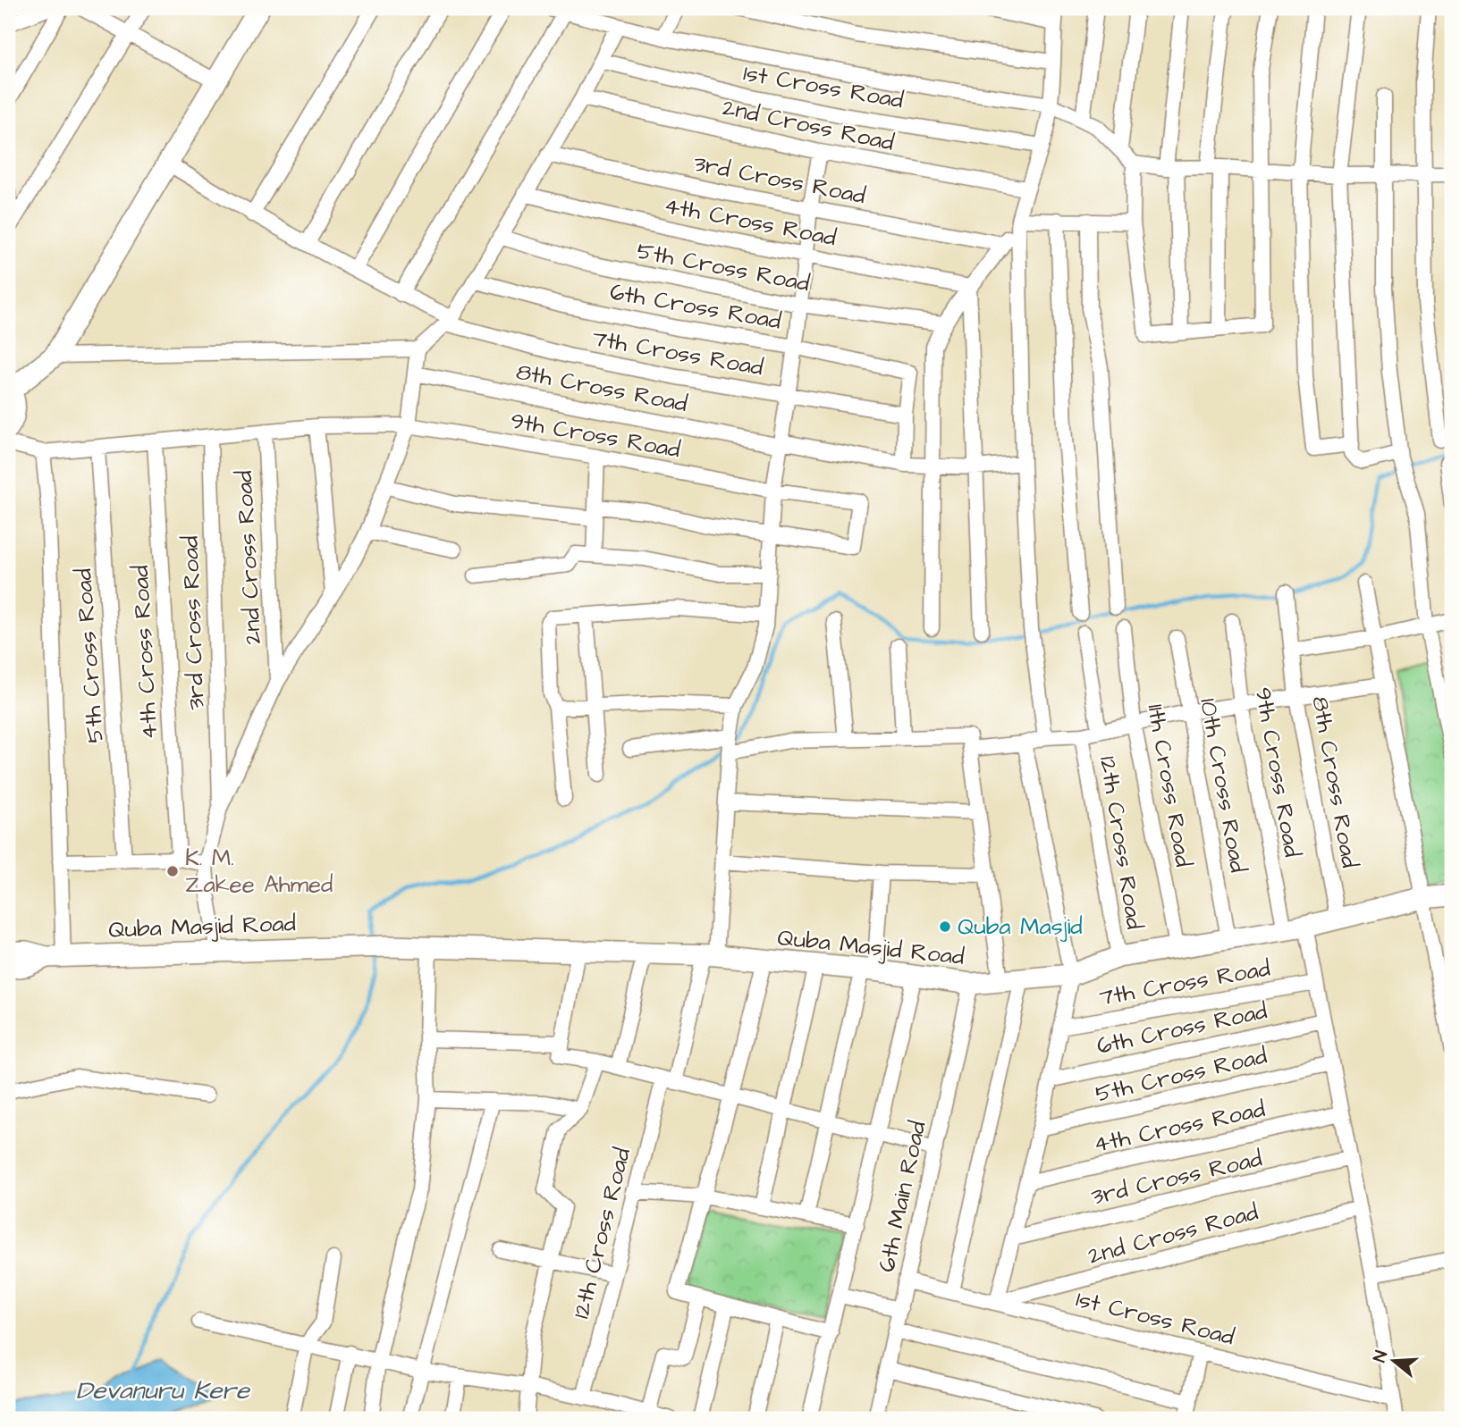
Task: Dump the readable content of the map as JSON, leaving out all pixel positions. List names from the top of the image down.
{
  "streets": {
    "street": [
      "1st Cross Road",
      "2nd Cross Road",
      "3rd Cross Road",
      "4th Cross Road",
      "5th Cross Road",
      "6th Cross Road",
      "7th Cross Road",
      "8th Cross Road",
      "9th Cross Road",
      "11th Cross Road",
      "10th Cross Road",
      "12th Cross Road",
      "Quba Masjid Road",
      "6th Main Road"
    ]
  },
  "crossings": [
    ["1st Cross Road", "2nd Cross Road"],
    ["1st Cross Road", "9th Cross Road"],
    ["1st Cross Road", "6th Main Road"],
    ["2nd Cross Road", "9th Cross Road"],
    ["2nd Cross Road", "12th Cross Road"],
    ["3rd Cross Road", "9th Cross Road"],
    ["3rd Cross Road", "12th Cross Road"],
    ["4th Cross Road", "9th Cross Road"],
    ["4th Cross Road", "12th Cross Road"],
    ["5th Cross Road", "9th Cross Road"],
    ["5th Cross Road", "12th Cross Road"],
    ["6th Cross Road", "7th Cross Road"],
    ["6th Cross Road", "9th Cross Road"],
    ["6th Cross Road", "12th Cross Road"],
    ["7th Cross Road", "9th Cross Road"],
    ["7th Cross Road", "12th Cross Road"],
    ["8th Cross Road", "12th Cross Road"],
    ["8th Cross Road", "Quba Masjid Road"],
    ["9th Cross Road", "12th Cross Road"],
    ["9th Cross Road", "Quba Masjid Road"],
    ["11th Cross Road", "Quba Masjid Road"],
    ["10th Cross Road", "Quba Masjid Road"],
    ["12th Cross Road", "Quba Masjid Road"],
    ["Quba Masjid Road", "6th Main Road"]
  ],
  "water": ["Devanuru Kere"],
  "places": ["K. M. Zakee Ahmed", "Quba Masjid"],
  "north": "left"
}
